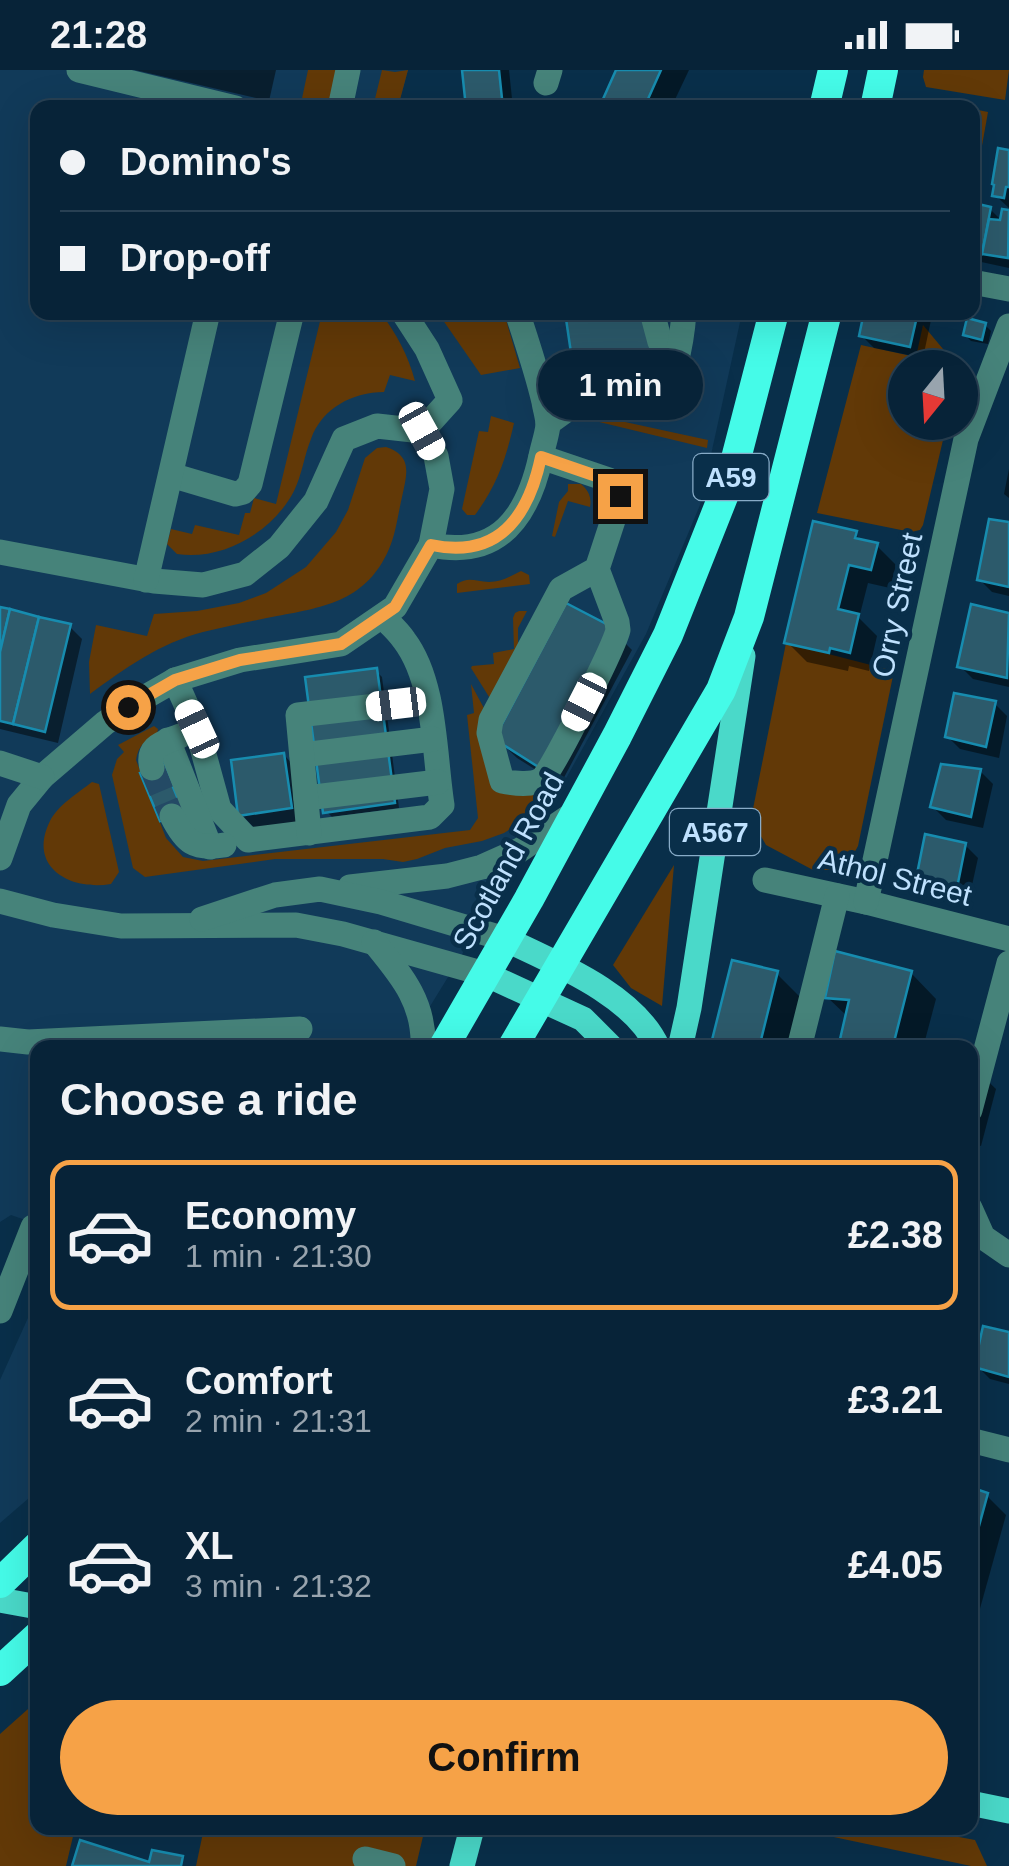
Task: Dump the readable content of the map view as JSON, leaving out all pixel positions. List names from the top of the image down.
{
  "streets": {
    "highway": ["A59", "Scotland Road"],
    "main road": ["A567"],
    "street": ["Orry Street", "Athol Street"]
  },
  "crossings": [
    ["A59", "A567"],
    ["Orry Street", "Athol Street"]
  ],
  "north": "bottom",
  "page": {
    "status": "21:28",
    "banner": ["Domino's", "Drop-off"],
    "bubble": "1 min",
    "heading": "Choose a ride",
    "list": [
      {
        "name": "Economy",
        "note": "1 min · 21:30",
        "value": "£2.38"
      },
      {
        "name": "Comfort",
        "note": "2 min · 21:31",
        "value": "£3.21"
      },
      {
        "name": "XL",
        "note": "3 min · 21:32",
        "value": "£4.05"
      }
    ],
    "buttons": "Confirm"
  }
}
